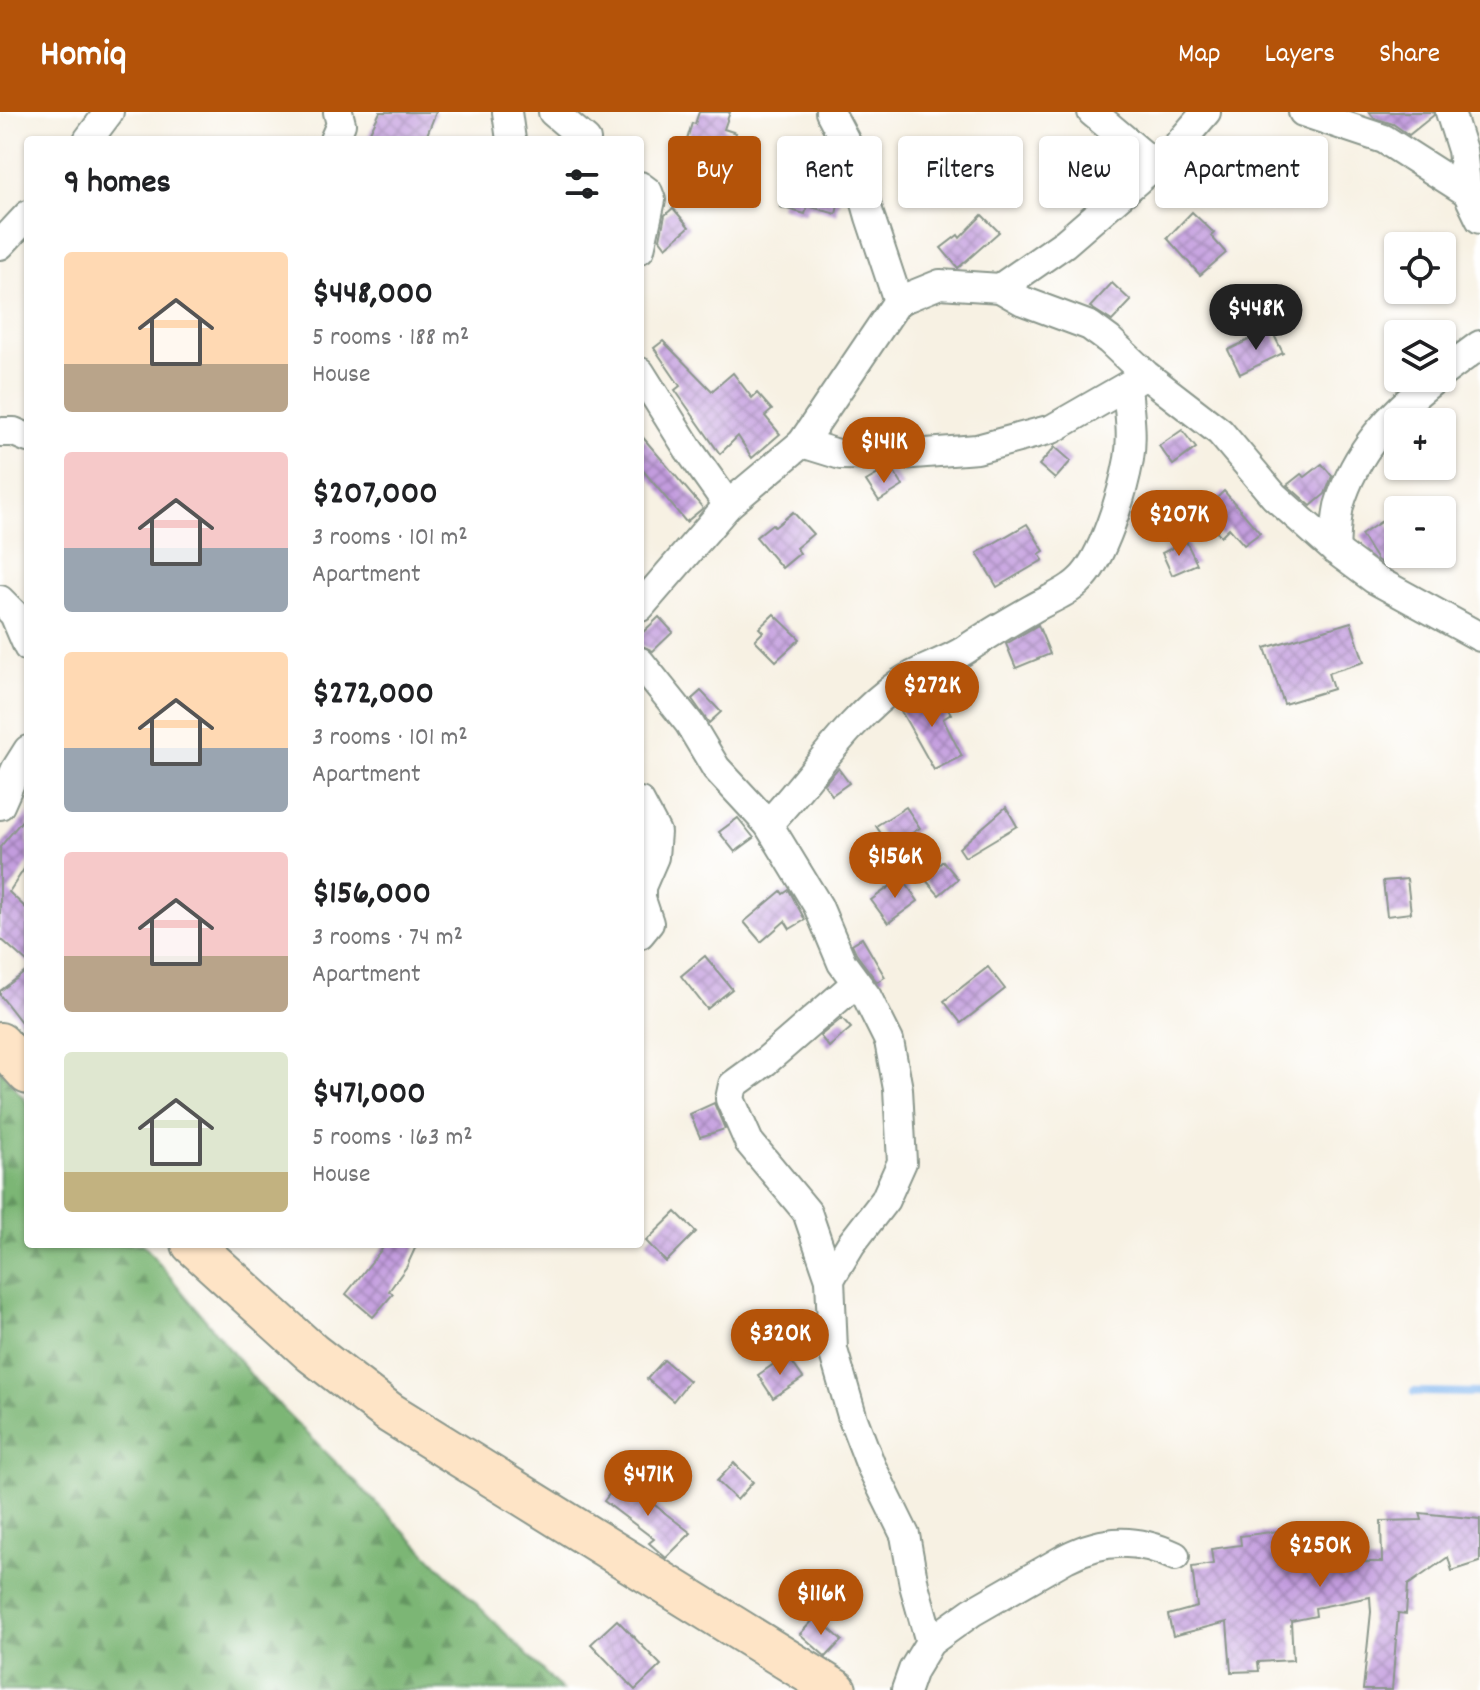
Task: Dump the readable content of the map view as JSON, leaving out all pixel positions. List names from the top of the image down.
{
  "page": {
    "header": "Homiq",
    "nav": ["Map", "Layers", "Share"],
    "chip": [
      "Buy",
      "Rent",
      "Filters",
      "New",
      "Apartment"
    ],
    "heading": "9 homes",
    "map_buttons": ["+", "−"],
    "list": [
      {
        "name": "$448,000",
        "note": "5 rooms · 188 m² · House"
      },
      {
        "name": "$207,000",
        "note": "3 rooms · 101 m² · Apartment"
      },
      {
        "name": "$272,000",
        "note": "3 rooms · 101 m² · Apartment"
      },
      {
        "name": "$156,000",
        "note": "3 rooms · 74 m² · Apartment"
      },
      {
        "name": "$471,000",
        "note": "5 rooms · 163 m² · House"
      }
    ],
    "price": [
      "$448K",
      "$141K",
      "$207K",
      "$272K",
      "$156K",
      "$320K",
      "$471K",
      "$250K",
      "$116K"
    ]
  }
}
